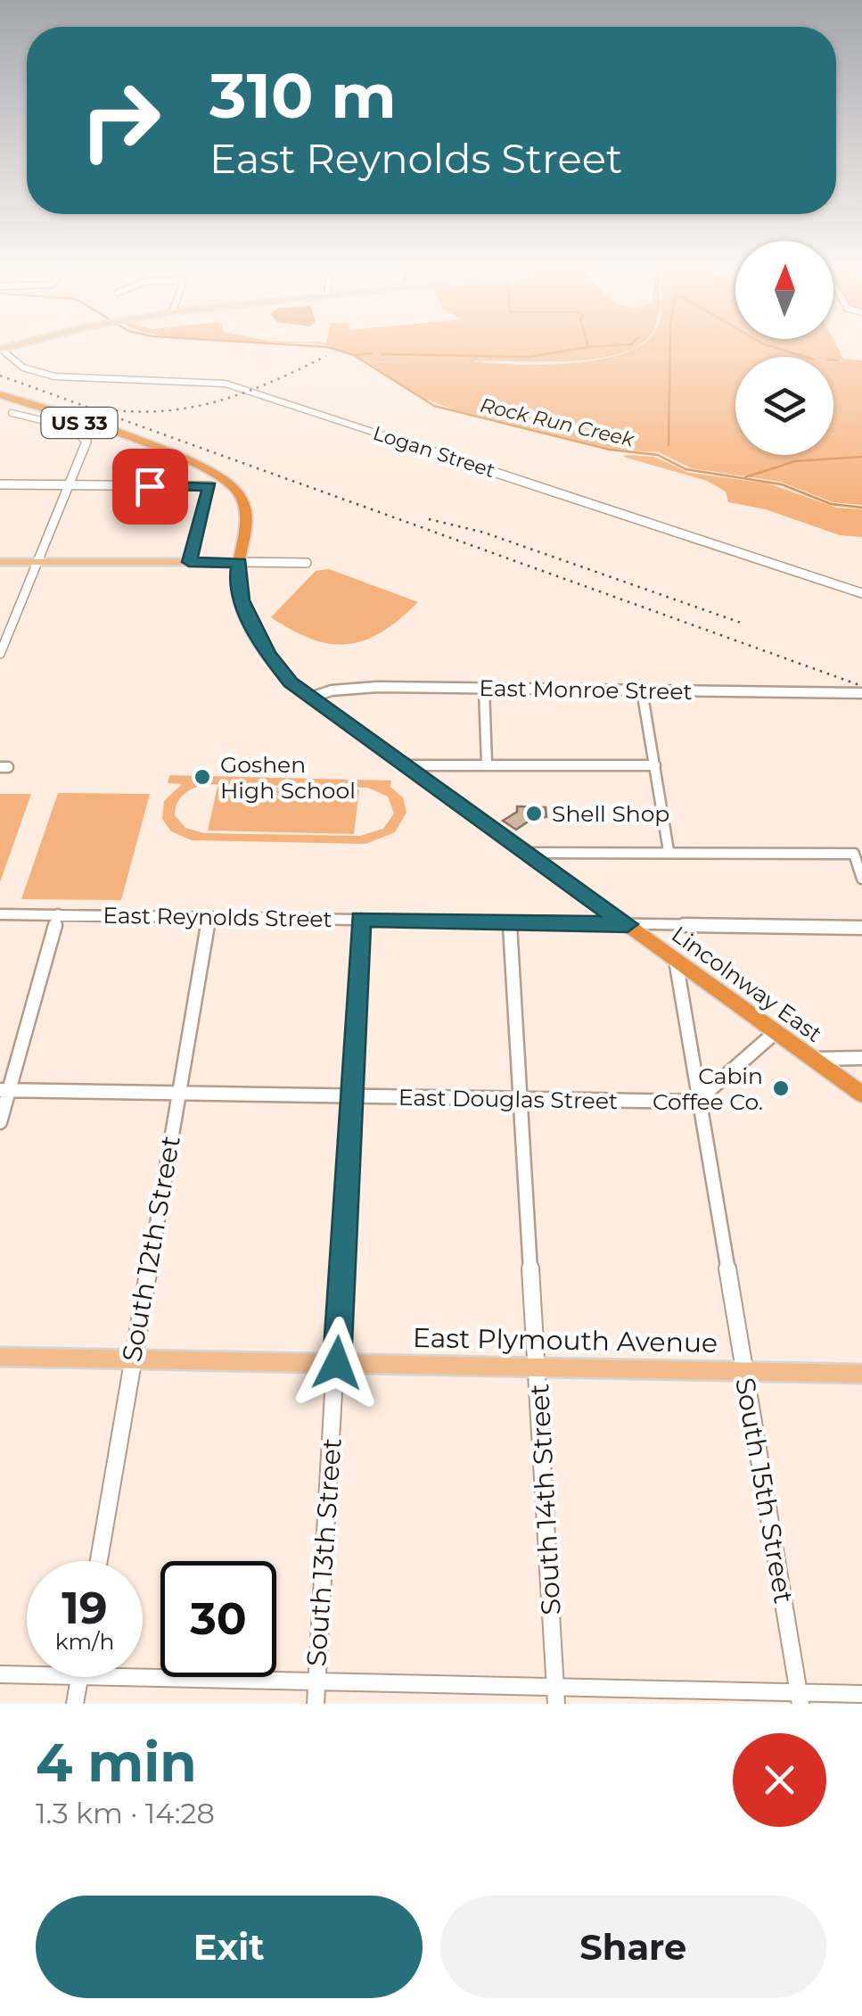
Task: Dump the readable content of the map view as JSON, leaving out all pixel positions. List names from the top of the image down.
{
  "streets": {
    "highway": ["US 33", "Lincolnway East"],
    "main road": ["East Plymouth Avenue"],
    "street": [
      "Logan Street",
      "East Monroe Street",
      "East Reynolds Street",
      "East Douglas Street",
      "South 12th Street",
      "South 15th Street",
      "South 14th Street",
      "South 13th Street"
    ]
  },
  "crossings": [
    ["East Monroe Street", "Lincolnway East"],
    ["East Reynolds Street", "Lincolnway East"],
    ["East Reynolds Street", "South 12th Street"],
    ["East Reynolds Street", "South 14th Street"],
    ["East Reynolds Street", "South 13th Street"],
    ["Lincolnway East", "South 15th Street"],
    ["East Douglas Street", "South 12th Street"],
    ["East Douglas Street", "South 15th Street"],
    ["East Douglas Street", "South 14th Street"],
    ["East Douglas Street", "South 13th Street"],
    ["South 12th Street", "East Plymouth Avenue"],
    ["East Plymouth Avenue", "South 15th Street"],
    ["East Plymouth Avenue", "South 14th Street"],
    ["East Plymouth Avenue", "South 13th Street"]
  ],
  "water": ["Rock Run Creek"],
  "places": ["Goshen High School", "Shell Shop", "Cabin Coffee Co."],
  "north": "top",
  "page": {
    "turn": ["310 m", "East Reynolds Street"],
    "speed": "19 km/h",
    "limit": "30",
    "heading": ["4 min", "1.3 km · 14:28"],
    "buttons": ["Exit", "Share"]
  }
}
